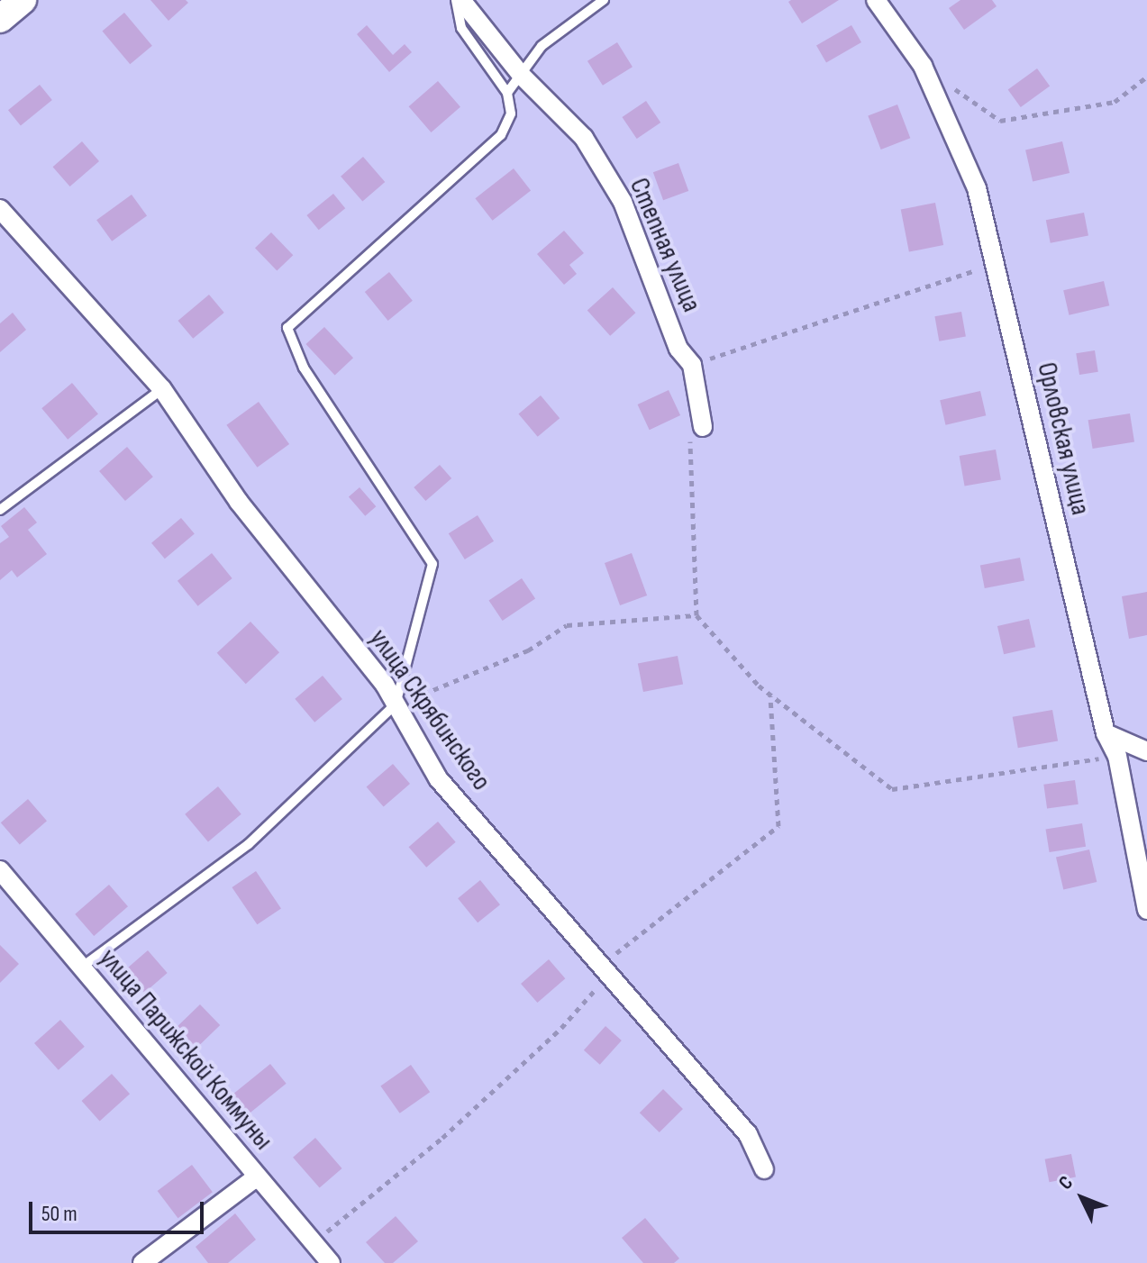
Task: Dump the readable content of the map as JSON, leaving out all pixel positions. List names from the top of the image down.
{
  "streets": {
    "street": [
      "Степная улица",
      "Орловская улица",
      "улица Скрябинского",
      "улица Парижской Коммуны"
    ]
  },
  "scale_bar": "50 m",
  "north": "top left"
}
